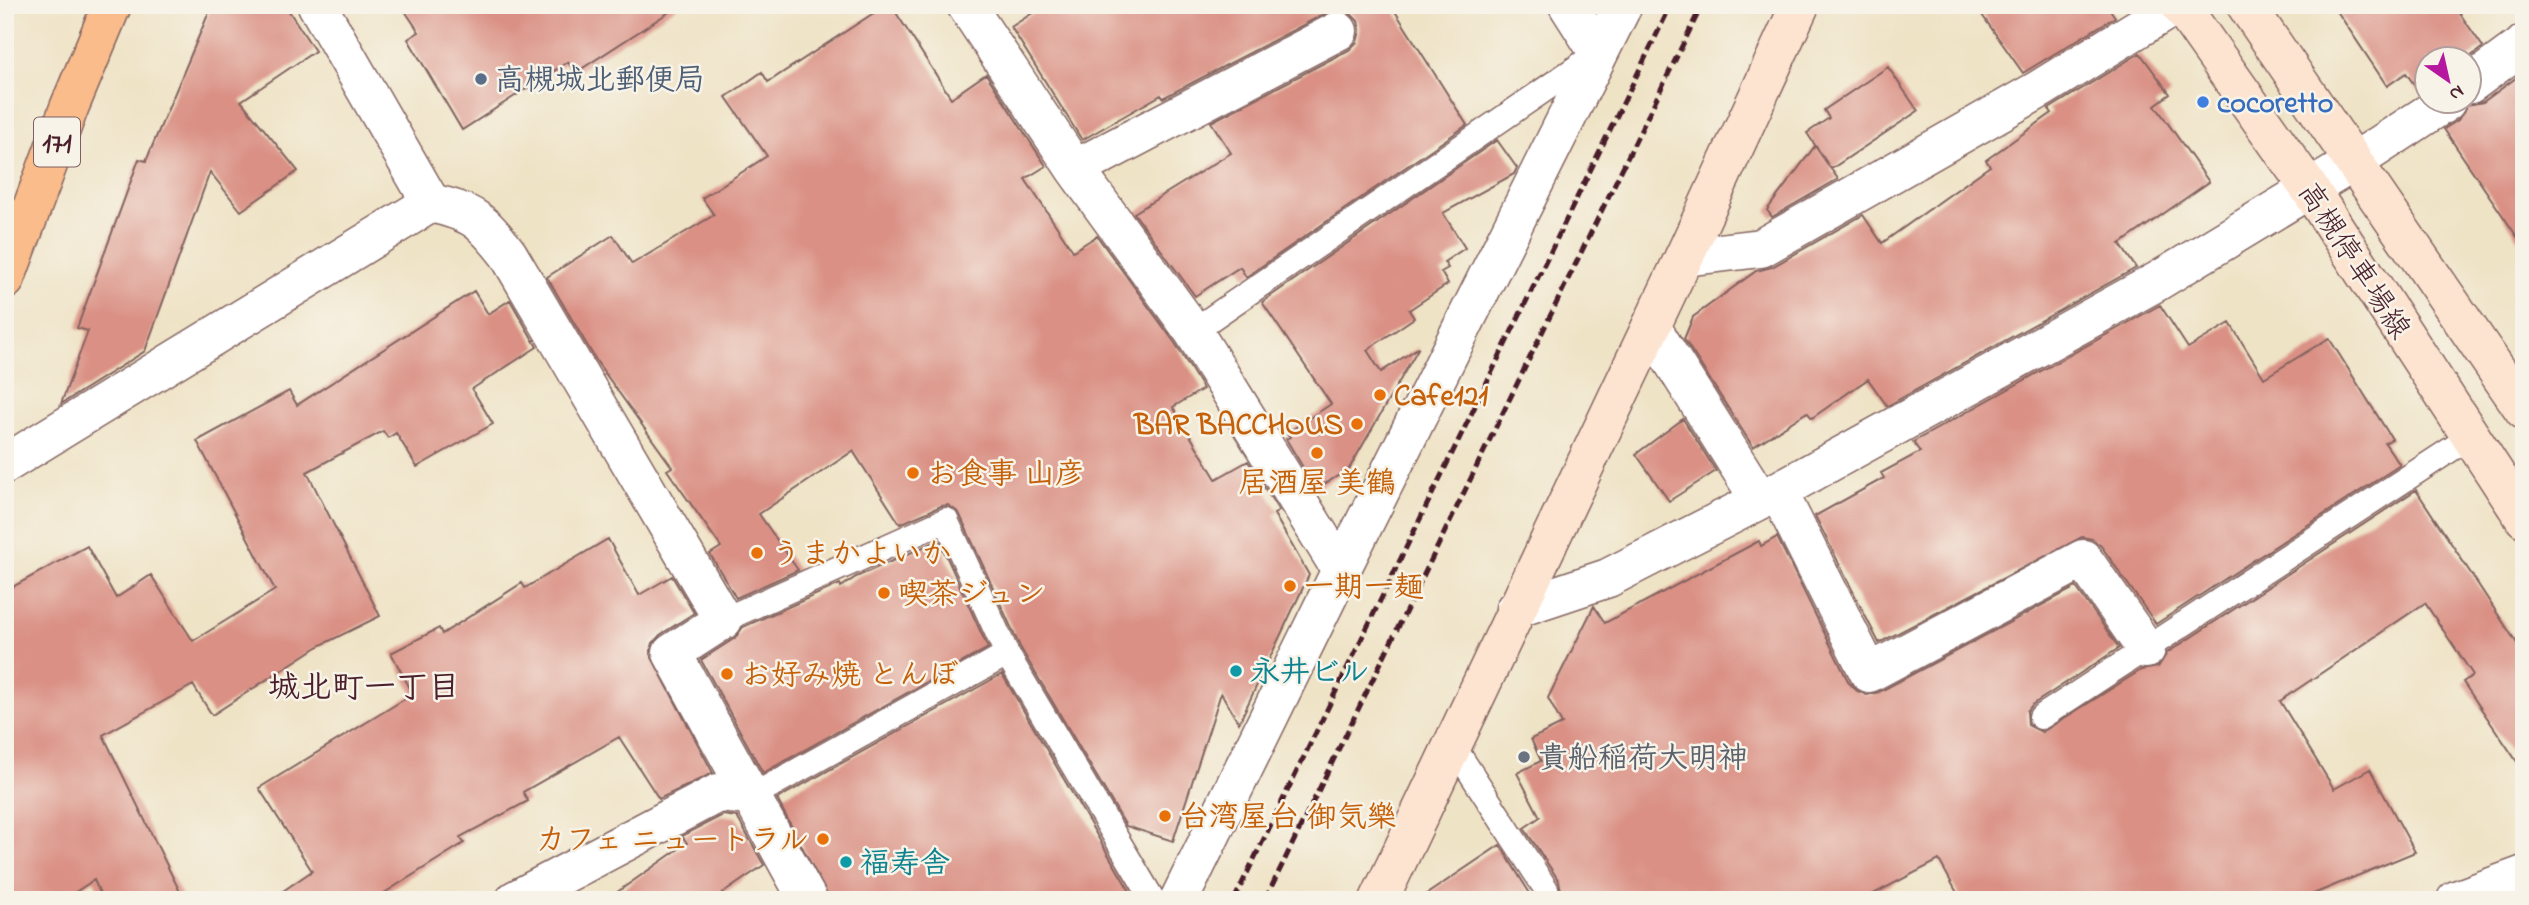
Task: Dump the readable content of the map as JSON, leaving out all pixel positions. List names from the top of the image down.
{
  "streets": {
    "highway": ["171"],
    "street": ["高槻停車場線"]
  },
  "districts": ["城北町一丁目"],
  "places": [
    "高槻城北郵便局",
    "cocoretto",
    "Cafe121",
    "BAR BACCHOUS",
    "居酒屋 美鶴",
    "お食事 山彦",
    "うまかよいか",
    "一期一麺",
    "喫茶ジュン",
    "永井ビル",
    "お好み焼 とんぼ",
    "貴船稲荷大明神",
    "台湾屋台 御気樂",
    "カフェ ニュートラル",
    "福寿舎"
  ],
  "north": "bottom right"
}
